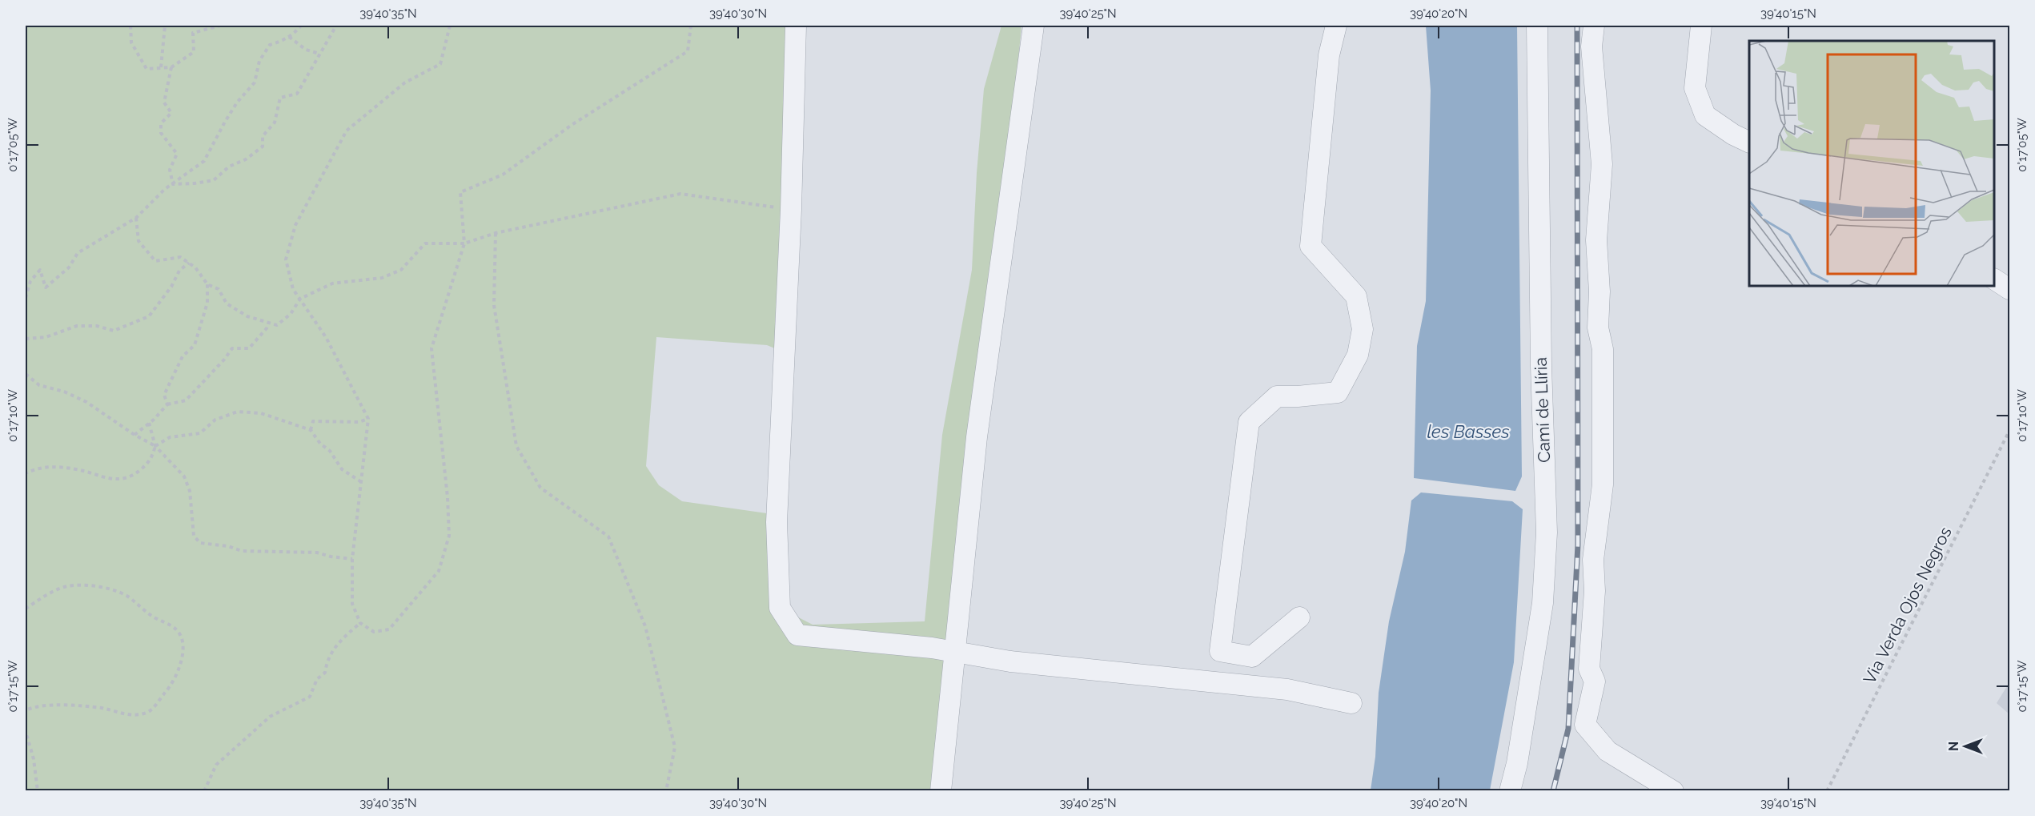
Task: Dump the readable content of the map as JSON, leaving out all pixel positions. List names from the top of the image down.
{
  "streets": {
    "street": ["Camí de Llíria"],
    "path": ["Via Verda Ojos Negros"]
  },
  "water": ["les Basses"],
  "north": "left",
  "coordinates": [
    "39°40'35\"N",
    "39°40'30\"N",
    "39°40'25\"N",
    "39°40'20\"N",
    "39°40'15\"N",
    "0°17'05\"W",
    "0°17'10\"W",
    "0°17'15\"W"
  ]
}
